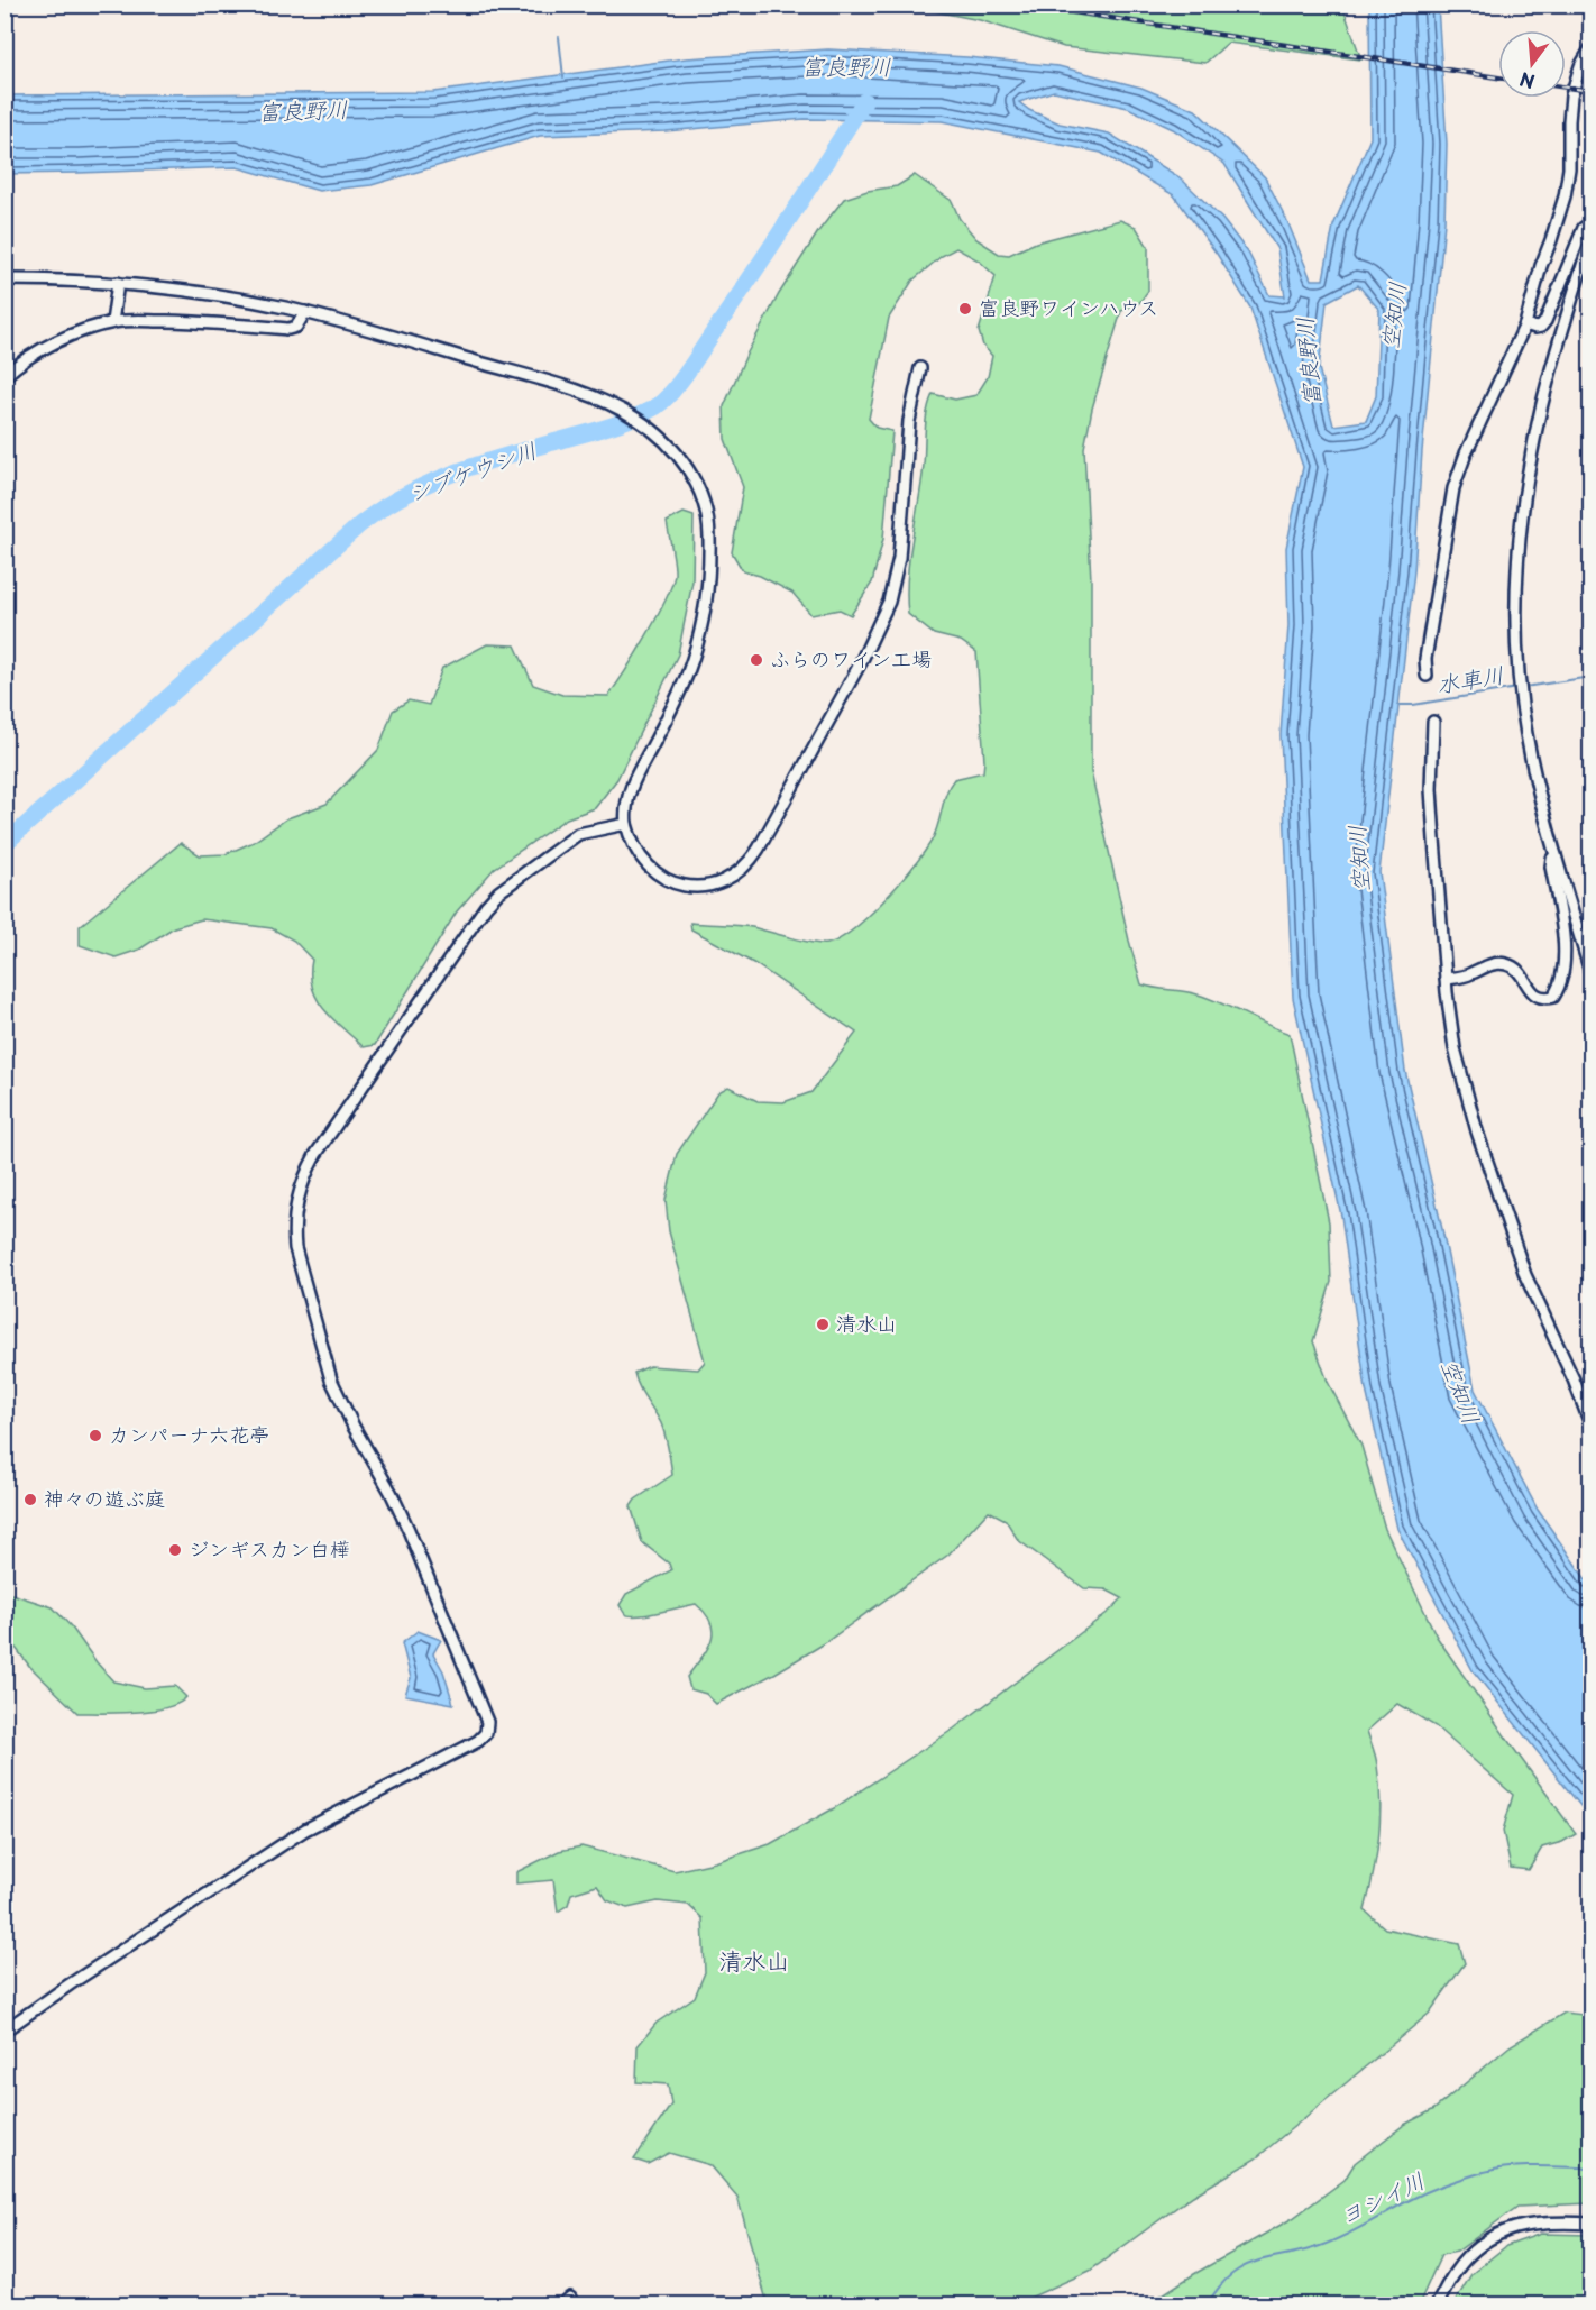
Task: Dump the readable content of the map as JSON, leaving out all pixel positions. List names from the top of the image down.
{
  "districts": ["清水山"],
  "water": [
    "富良野川",
    "空知川",
    "シブケウシ川",
    "水車川",
    "ヨシイ川"
  ],
  "places": [
    "富良野ワインハウス",
    "ふらのワイン工場",
    "清水山",
    "カンパーナ六花亭",
    "神々の遊ぶ庭",
    "ジンギスカン白樺"
  ],
  "north": "bottom"
}
